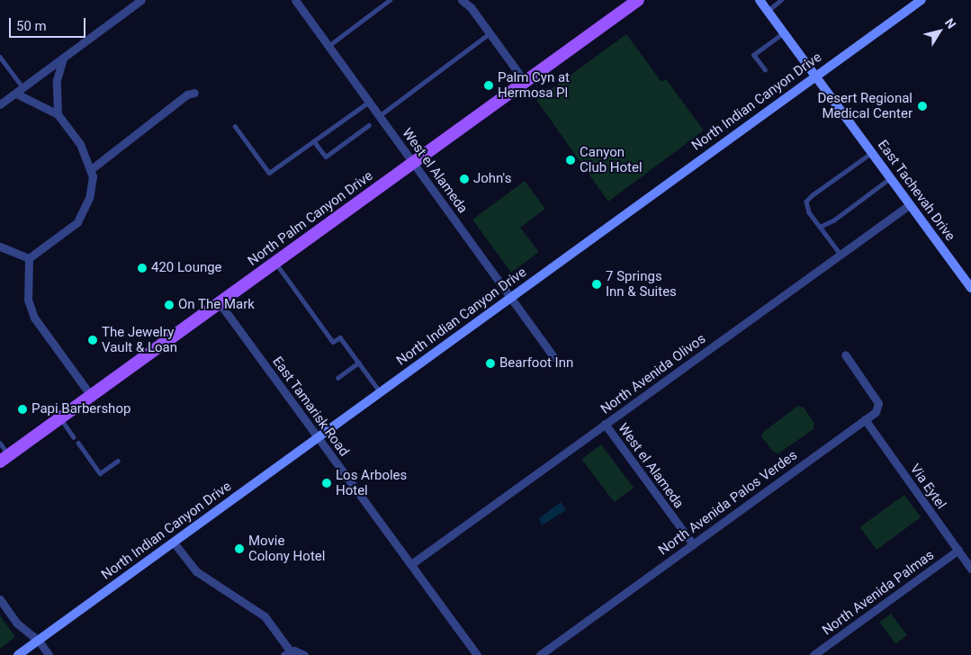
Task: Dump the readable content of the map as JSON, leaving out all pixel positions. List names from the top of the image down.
{
  "streets": {
    "main road": ["North Indian Canyon Drive", "East Tachevah Drive", "North Palm Canyon Drive"],
    "street": [
      "West el Alameda",
      "North Avenida Olivos",
      "East Tamarisk Road",
      "Via Eytel",
      "North Avenida Palos Verdes",
      "North Avenida Palmas"
    ]
  },
  "crossings": [
    ["North Indian Canyon Drive", "West el Alameda"],
    ["North Indian Canyon Drive", "East Tachevah Drive"],
    ["North Indian Canyon Drive", "East Tamarisk Road"],
    ["West el Alameda", "North Palm Canyon Drive"],
    ["West el Alameda", "North Avenida Olivos"],
    ["West el Alameda", "North Avenida Palos Verdes"],
    ["East Tachevah Drive", "North Avenida Olivos"],
    ["North Palm Canyon Drive", "East Tamarisk Road"],
    ["North Avenida Olivos", "East Tamarisk Road"],
    ["Via Eytel", "North Avenida Palos Verdes"],
    ["Via Eytel", "North Avenida Palmas"]
  ],
  "places": [
    "Palm Cyn at Hermosa Pl",
    "Desert Regional Medical Center",
    "Canyon Club Hotel",
    "John's",
    "420 Lounge",
    "7 Springs Inn & Suites",
    "On The Mark",
    "The Jewelry Vault & Loan",
    "Bearfoot Inn",
    "Papi Barbershop",
    "Los Arboles Hotel",
    "Movie Colony Hotel"
  ],
  "scale_bar": "50 m",
  "north": "top right"
}
